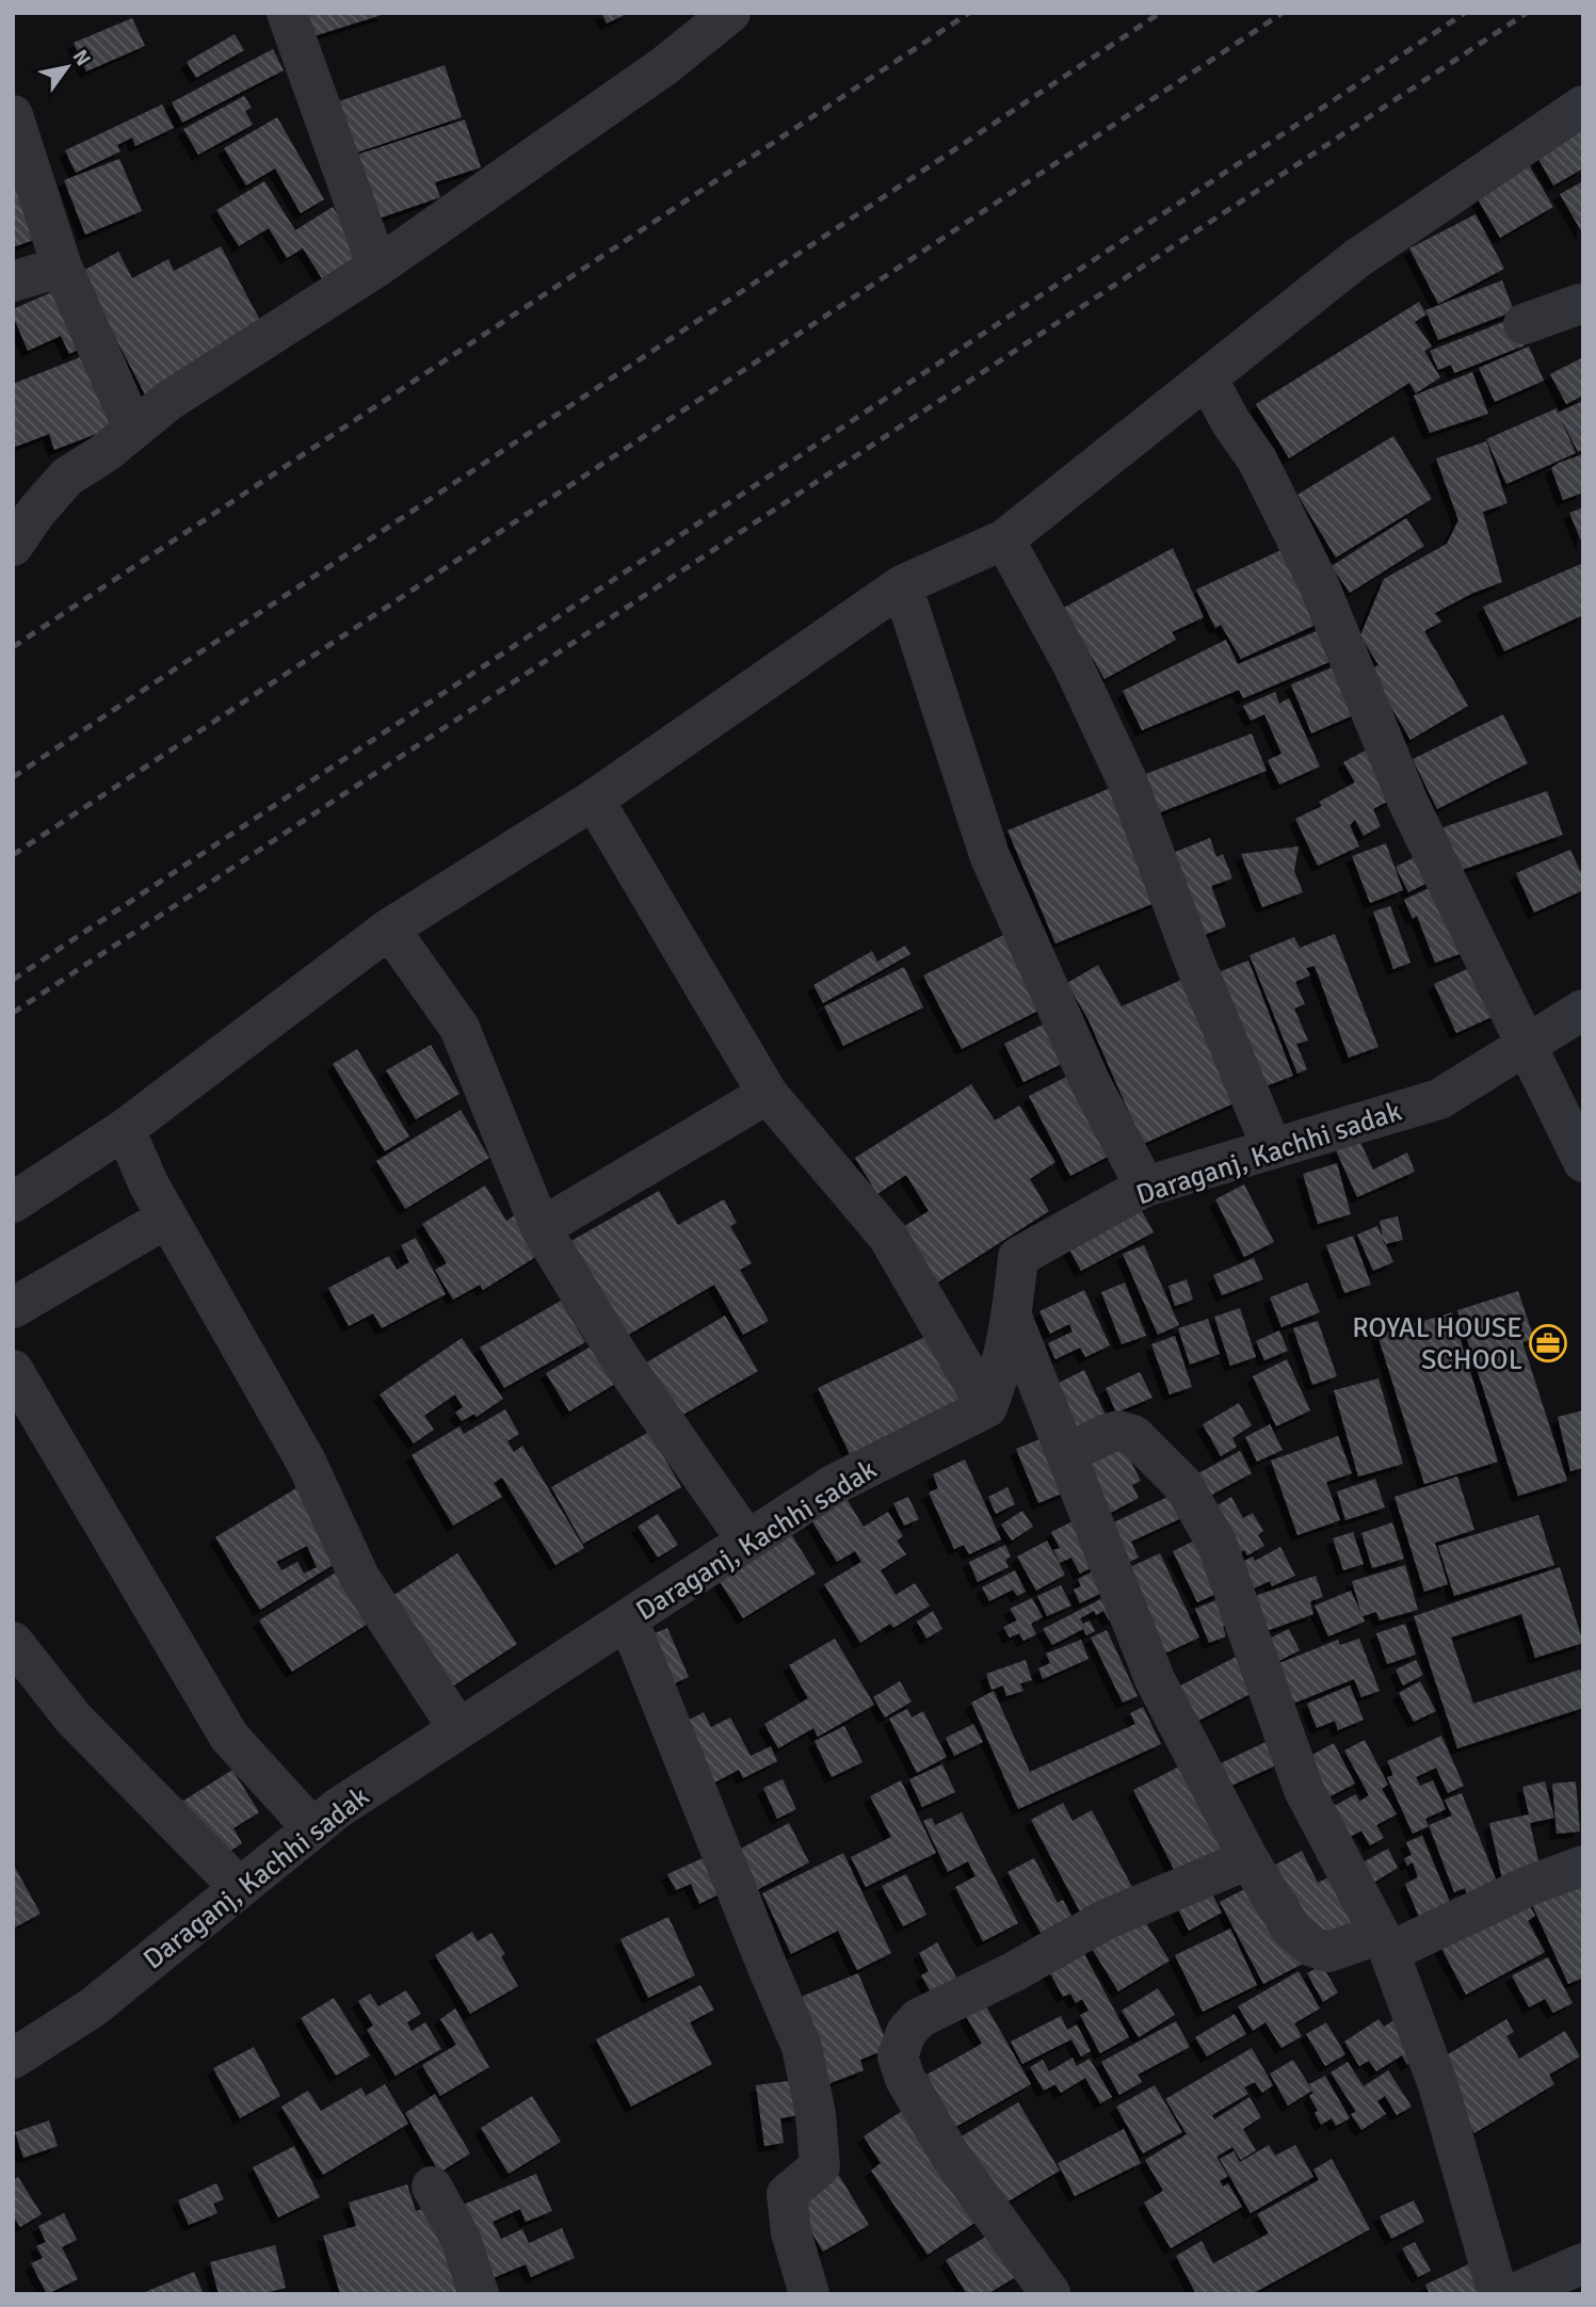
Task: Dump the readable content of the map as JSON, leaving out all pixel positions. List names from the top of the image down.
{
  "streets": {
    "street": ["Daraganj, Kachhi sadak"]
  },
  "places": {
    "office": ["ROYAL HOUSE SCHOOL"]
  },
  "north": "top right"
}
